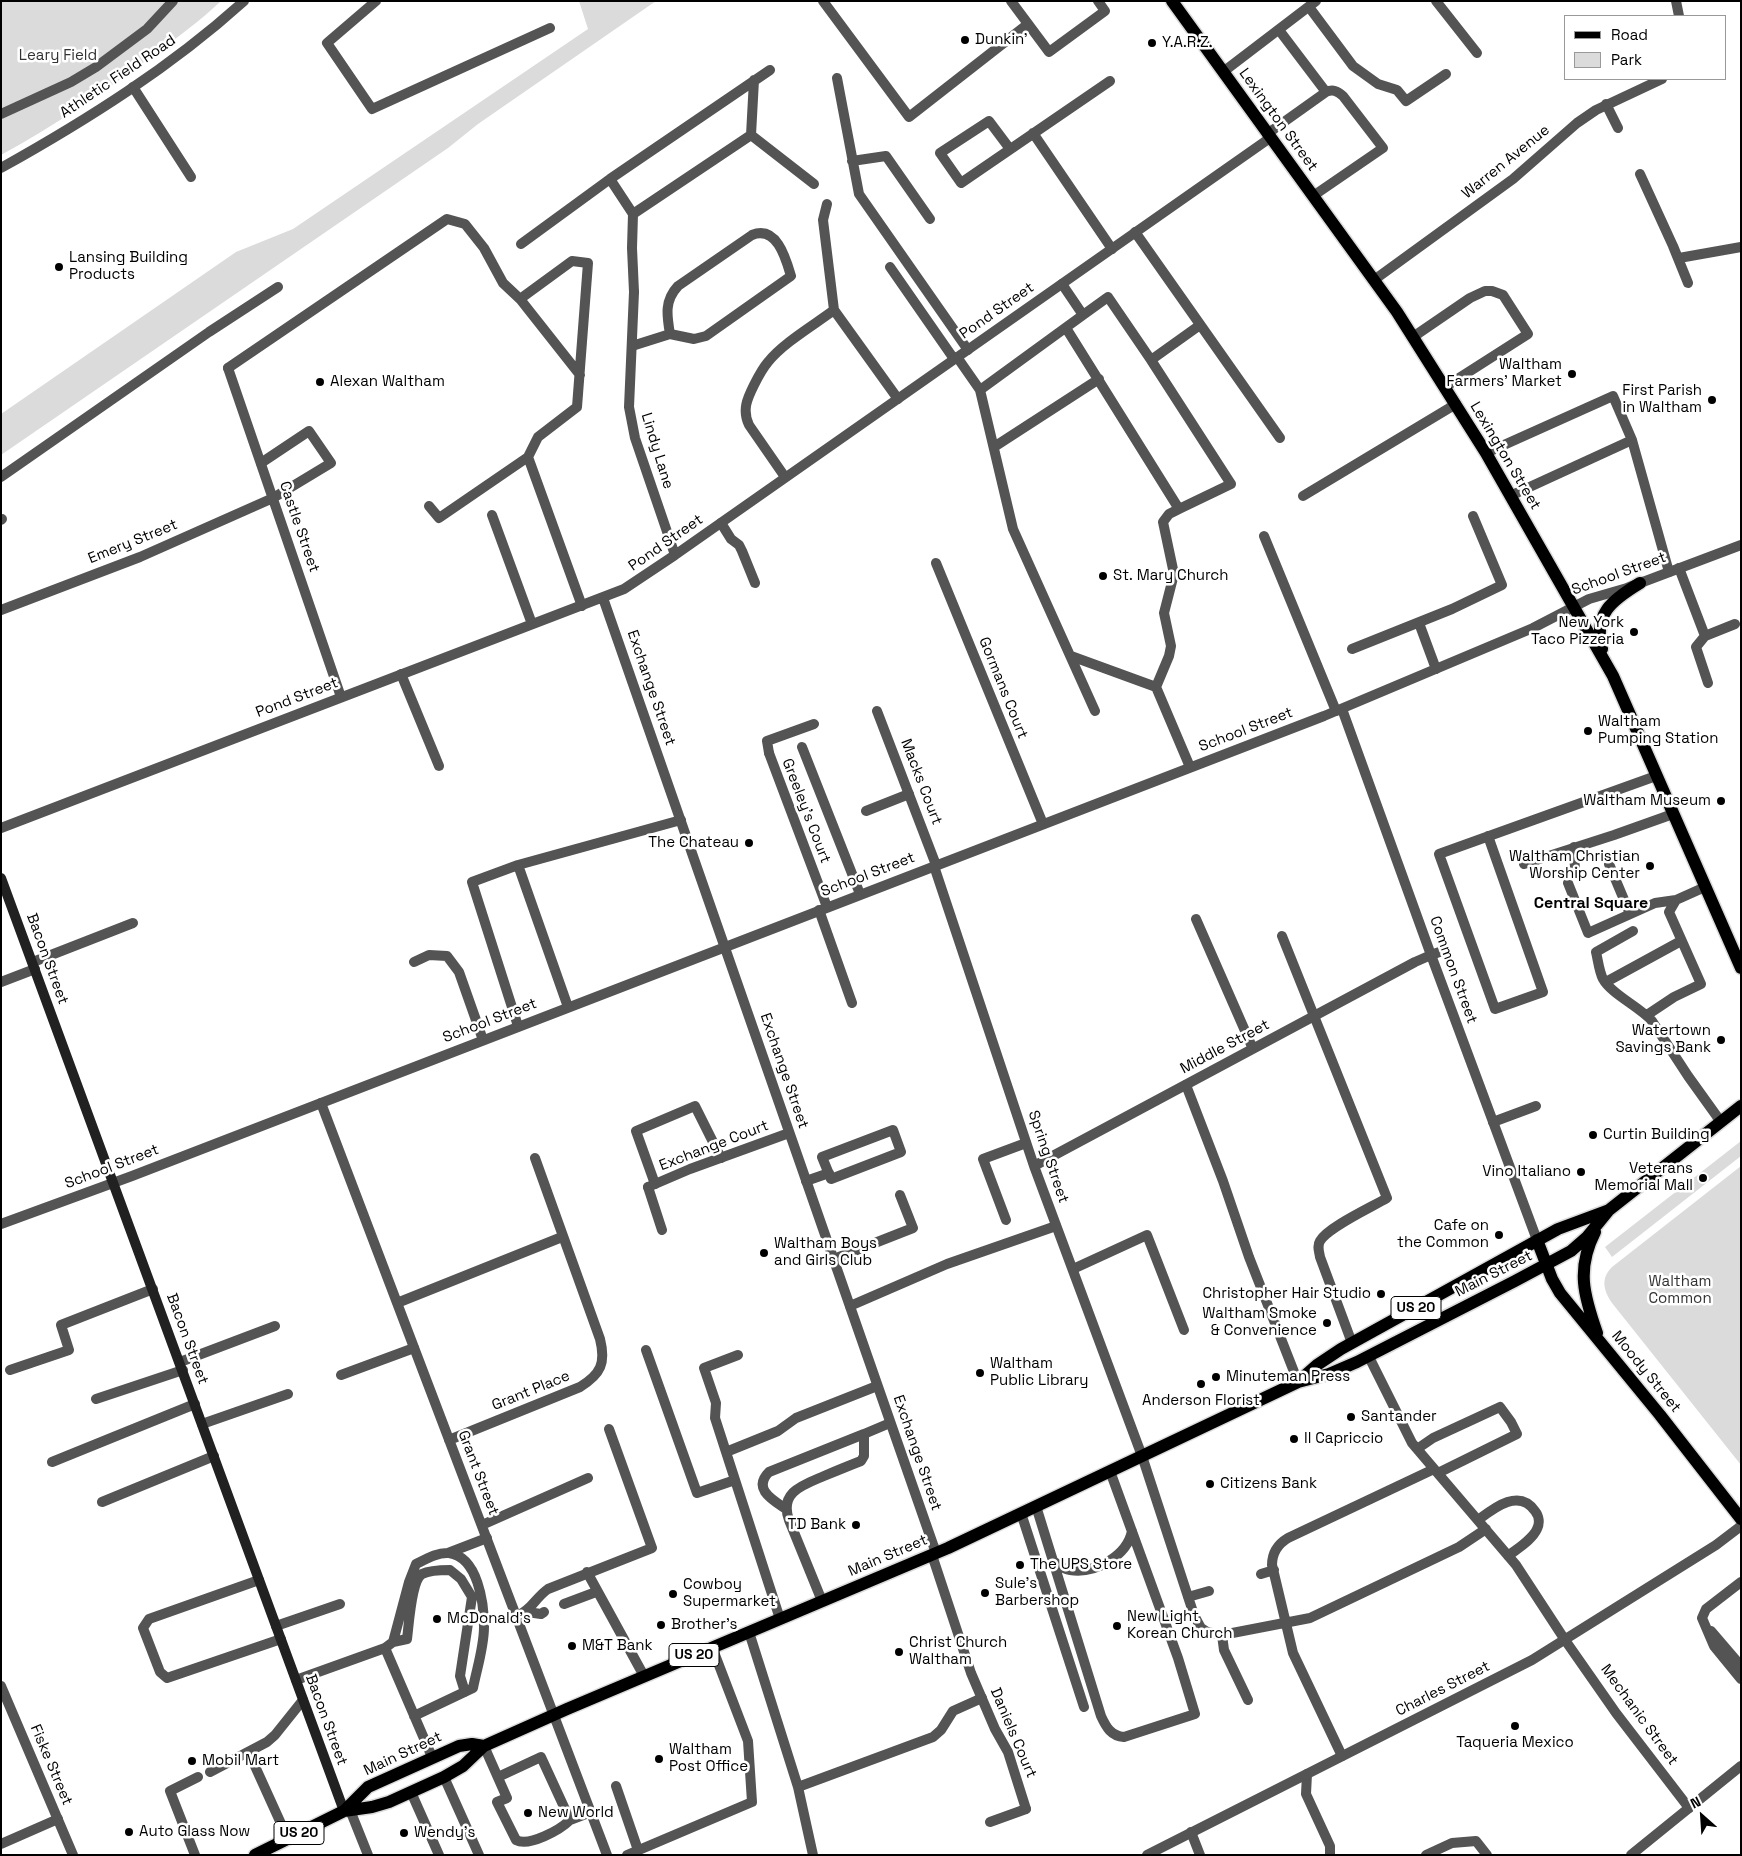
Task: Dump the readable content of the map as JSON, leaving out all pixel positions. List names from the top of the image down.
{
  "streets": {
    "main road": [
      "Lexington Street",
      "Bacon Street",
      "Main Street",
      "US 20",
      "Moody Street"
    ],
    "street": [
      "Athletic Field Road",
      "Warren Avenue",
      "Pond Street",
      "Lindy Lane",
      "Castle Street",
      "Emery Street",
      "School Street",
      "Exchange Street",
      "Gormans Court",
      "Macks Court",
      "Greeley's Court",
      "Common Street",
      "Middle Street",
      "Exchange Court",
      "Spring Street",
      "Grant Place",
      "Grant Street",
      "Charles Street",
      "Mechanic Street",
      "Daniels Court",
      "Fiske Street"
    ]
  },
  "crossings": [
    ["Lexington Street", "Warren Avenue"],
    ["Lexington Street", "Pond Street"],
    ["Lexington Street", "School Street"],
    ["Pond Street", "Lindy Lane"],
    ["Pond Street", "Castle Street"],
    ["Pond Street", "Exchange Street"],
    ["Castle Street", "Emery Street"],
    ["School Street", "Exchange Street"],
    ["School Street", "Gormans Court"],
    ["School Street", "Macks Court"],
    ["School Street", "Greeley's Court"],
    ["School Street", "Bacon Street"],
    ["School Street", "Common Street"],
    ["School Street", "Spring Street"],
    ["School Street", "Grant Street"],
    ["Exchange Street", "Exchange Court"],
    ["Exchange Street", "Main Street"],
    ["Exchange Street", "Daniels Court"],
    ["Macks Court", "Spring Street"],
    ["Bacon Street", "Main Street"],
    ["Common Street", "Middle Street"],
    ["Common Street", "Main Street"],
    ["Common Street", "Moody Street"],
    ["Middle Street", "Spring Street"],
    ["Spring Street", "Main Street"],
    ["Main Street", "Moody Street"],
    ["Main Street", "Grant Street"],
    ["Main Street", "Mechanic Street"],
    ["Main Street", "Daniels Court"],
    ["Grant Place", "Grant Street"],
    ["Charles Street", "Mechanic Street"]
  ],
  "districts": ["Central Square"],
  "parks": ["Leary Field", "Waltham Common"],
  "places": [
    "Dunkin'",
    "Y.A.R.Z.",
    "Lansing Building Products",
    "Waltham Farmers' Market",
    "Alexan Waltham",
    "First Parish in Waltham",
    "St. Mary Church",
    "New York Taco Pizzeria",
    "Waltham Pumping Station",
    "Waltham Museum",
    "The Chateau",
    "Waltham Christian Worship Center",
    "Watertown Savings Bank",
    "Curtin Building",
    "Vino Italiano",
    "Veterans Memorial Mall",
    "Cafe on the Common",
    "Waltham Boys and Girls Club",
    "Christopher Hair Studio",
    "Waltham Smoke & Convenience",
    "Waltham Public Library",
    "Minuteman Press",
    "Anderson Florist",
    "Santander",
    "Il Capriccio",
    "Citizens Bank",
    "TD Bank",
    "The UPS Store",
    "Sule's Barbershop",
    "Cowboy Supermarket",
    "McDonald's",
    "Brother's",
    "New Light Korean Church",
    "M&T Bank",
    "Christ Church Waltham",
    "Taqueria Mexico",
    "Waltham Post Office",
    "Mobil Mart",
    "New World",
    "Auto Glass Now",
    "Wendy's"
  ],
  "legend": ["Road", "Park"],
  "north": "top left"
}
